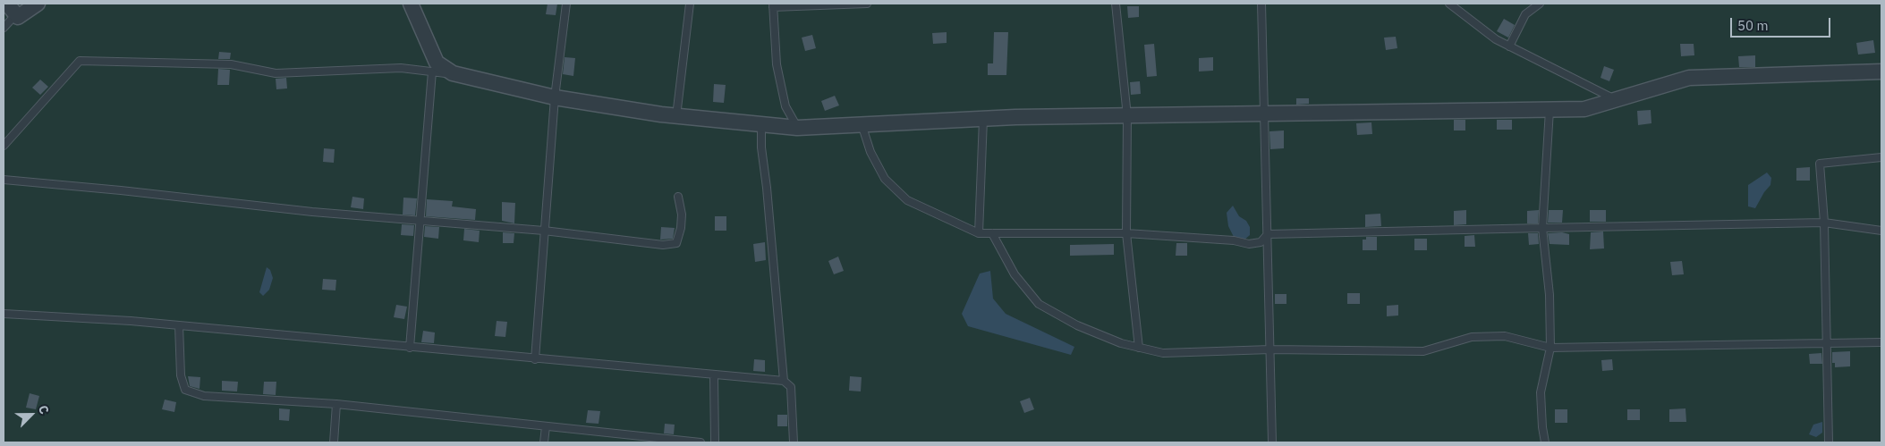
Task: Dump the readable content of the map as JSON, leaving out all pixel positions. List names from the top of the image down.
{
  "scale_bar": "50 m",
  "north": "top right"
}
